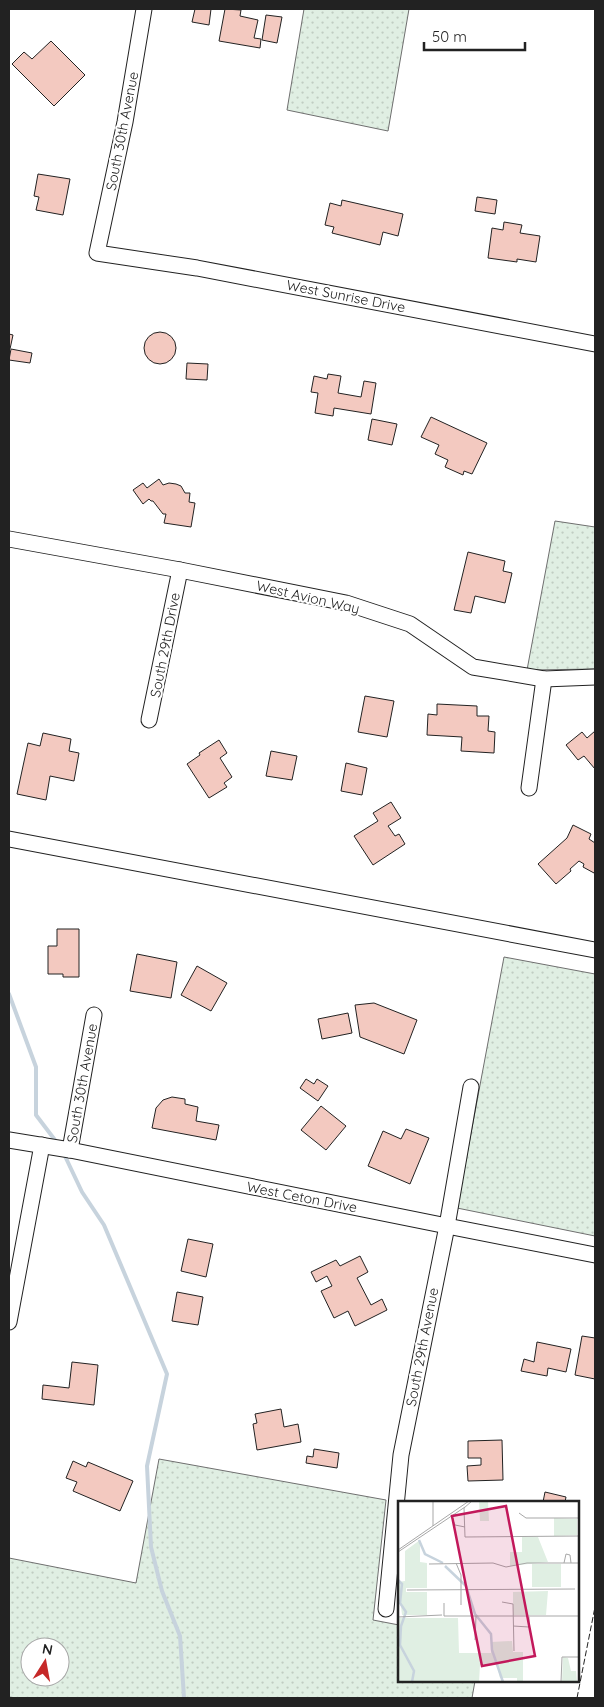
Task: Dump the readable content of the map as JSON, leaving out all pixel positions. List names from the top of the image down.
{
  "streets": {
    "street": [
      "South 30th Avenue",
      "West Sunrise Drive",
      "West Avion Way",
      "South 29th Drive",
      "West Ceton Drive",
      "South 29th Avenue"
    ]
  },
  "crossings": [
    ["South 30th Avenue", "West Sunrise Drive"],
    ["South 30th Avenue", "West Ceton Drive"],
    ["West Avion Way", "South 29th Drive"],
    ["West Ceton Drive", "South 29th Avenue"]
  ],
  "scale_bar": "50 m",
  "north": "top"
}
